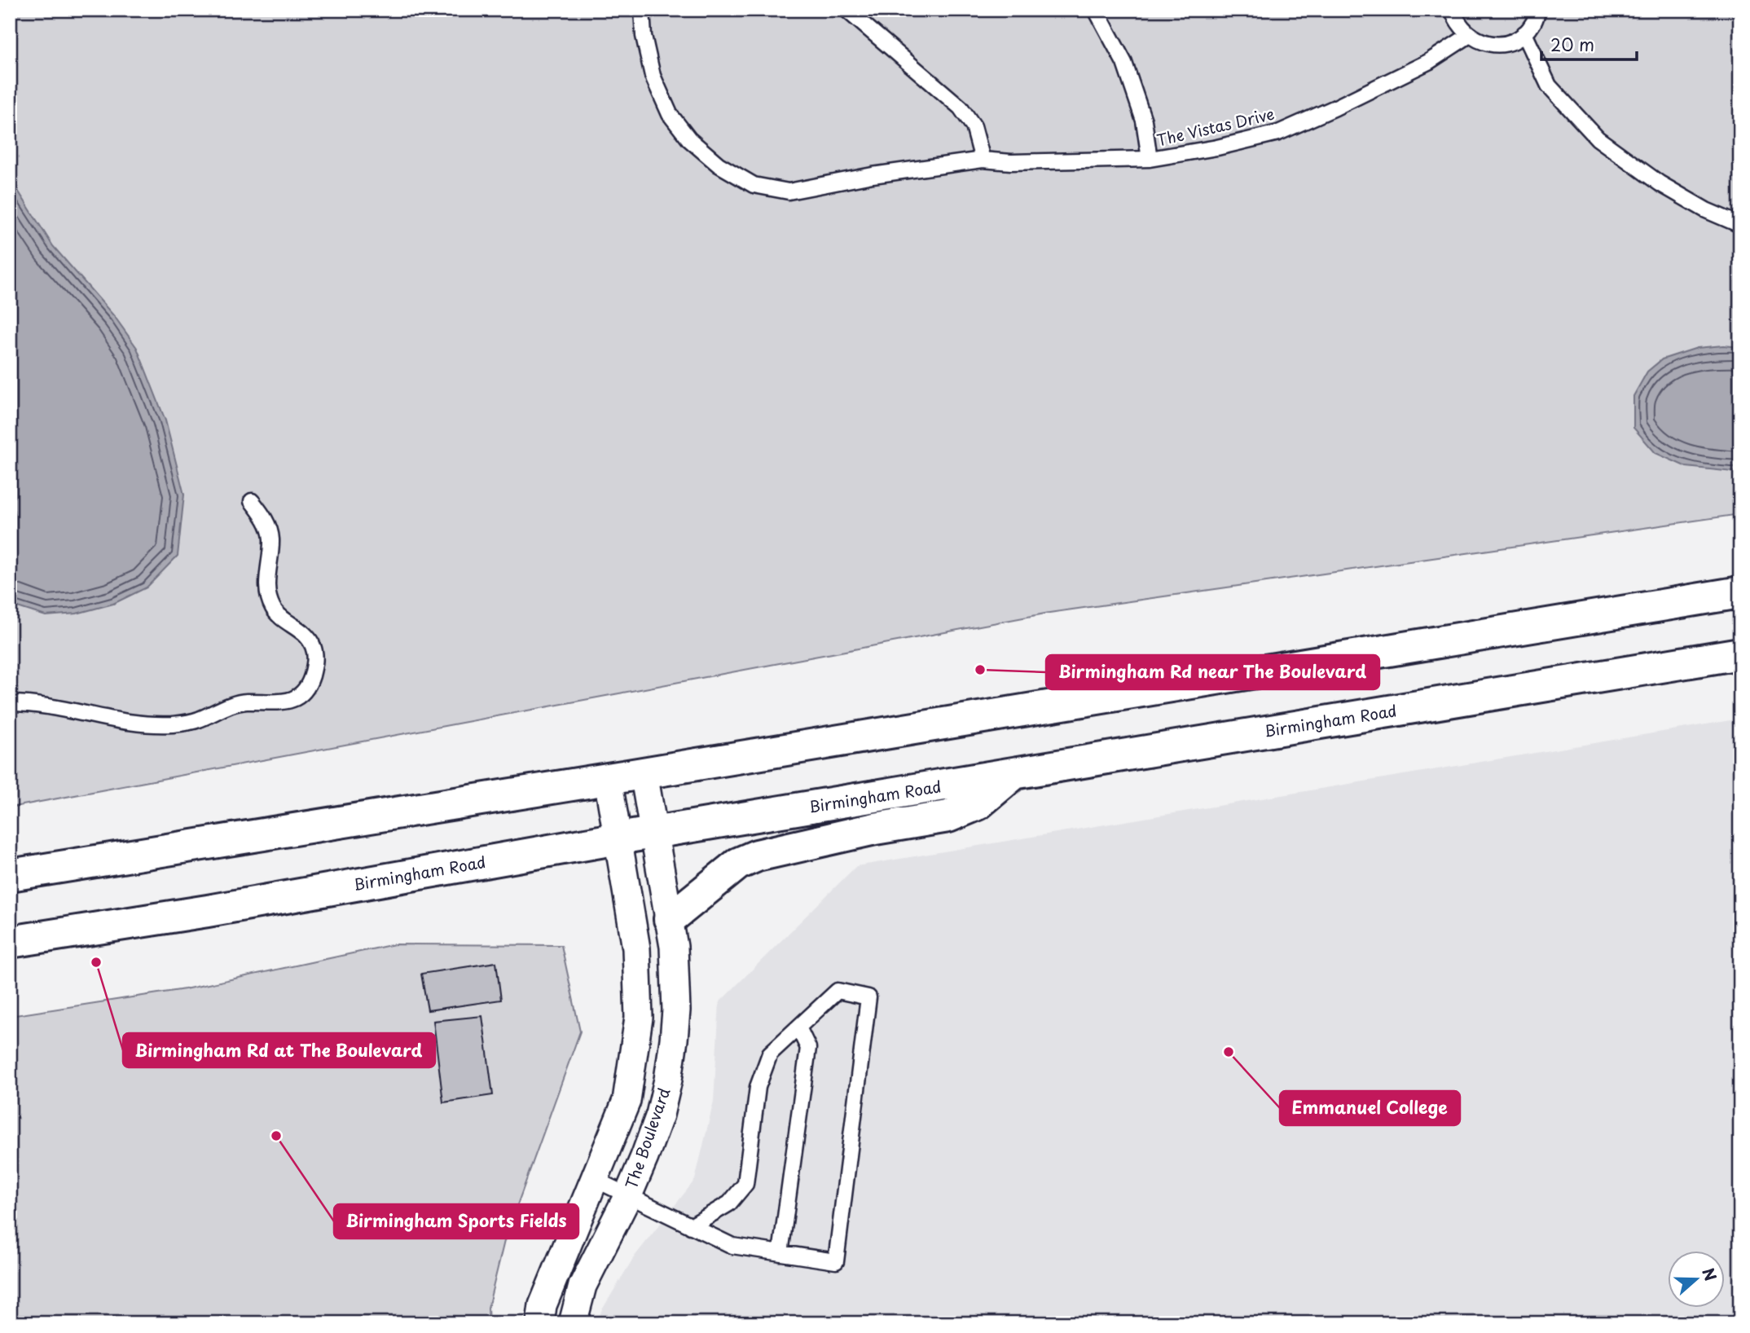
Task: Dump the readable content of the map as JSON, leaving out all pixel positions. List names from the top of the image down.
{
  "streets": {
    "street": ["Birmingham Road", "The Boulevard"],
    "lane": ["The Vistas Drive"]
  },
  "crossings": [
    ["Birmingham Road", "The Boulevard"]
  ],
  "places": [
    "Birmingham Rd near The Boulevard",
    "Birmingham Rd at The Boulevard",
    "Emmanuel College",
    "Birmingham Sports Fields"
  ],
  "scale_bar": "20 m",
  "north": "right"
}
